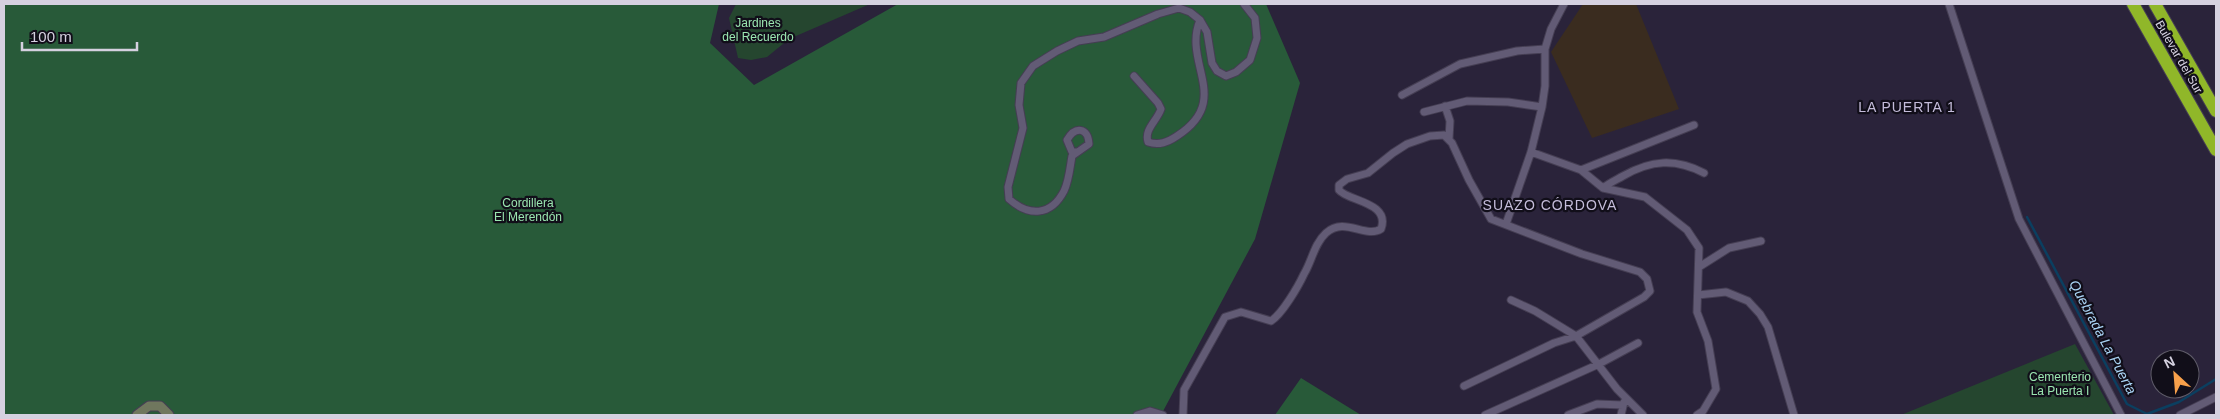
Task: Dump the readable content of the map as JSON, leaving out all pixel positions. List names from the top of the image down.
{
  "streets": {
    "highway": ["Bulevar del Sur"]
  },
  "districts": ["LA PUERTA 1", "SUAZO CÓRDOVA"],
  "water": ["Quebrada La Puerta"],
  "parks": ["Jardines del Recuerdo", "Cordillera El Merendón", "Cementerio La Puerta I"],
  "scale_bar": "100 m",
  "north": "top left"
}
